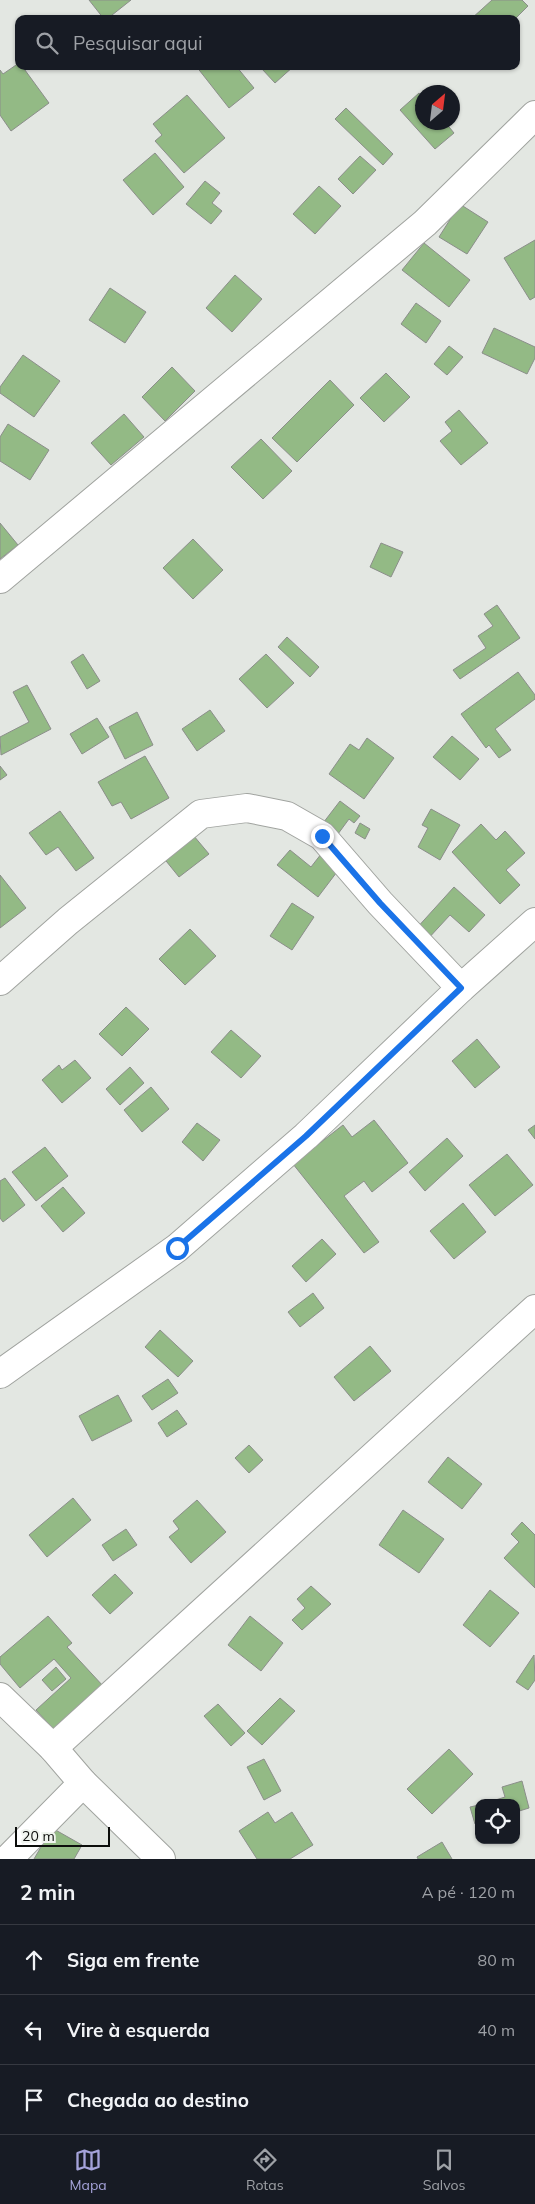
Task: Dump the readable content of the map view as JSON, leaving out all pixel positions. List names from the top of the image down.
{
  "scale_bar": "20 m",
  "north": "top right",
  "page": {
    "search": "Pesquisar aqui",
    "scale": "20 m",
    "heading": ["2 min", "A pé · 120 m"],
    "list": [
      ["Siga em frente", "80 m"],
      ["Vire à esquerda", "40 m"],
      "Chegada ao destino"
    ],
    "nav": ["Mapa", "Rotas", "Salvos"]
  }
}
